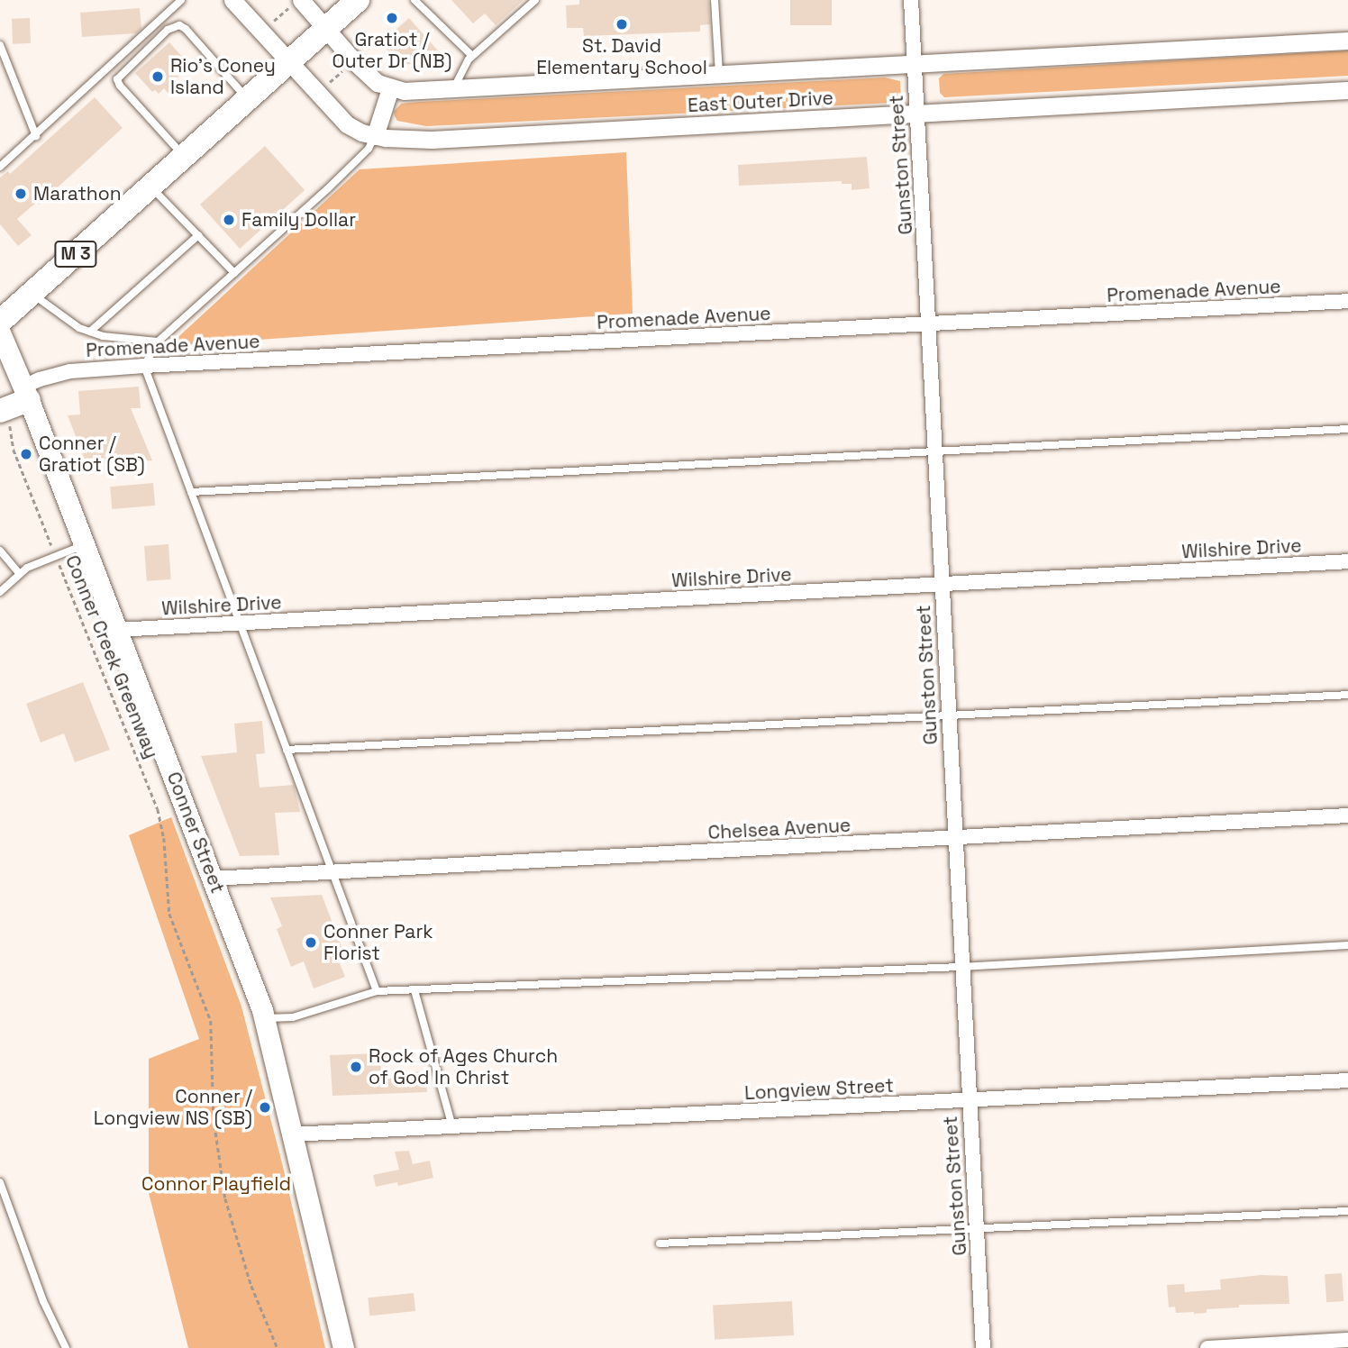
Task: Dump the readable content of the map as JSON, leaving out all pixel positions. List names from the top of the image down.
{
  "streets": {
    "main road": ["M 3", "Conner Street"],
    "street": [
      "East Outer Drive",
      "Gunston Street",
      "Promenade Avenue",
      "Wilshire Drive",
      "Chelsea Avenue",
      "Longview Street"
    ],
    "path": ["Conner Creek Greenway"]
  },
  "crossings": [
    ["East Outer Drive", "Gunston Street"],
    ["East Outer Drive", "M 3"],
    ["Gunston Street", "Promenade Avenue"],
    ["Gunston Street", "Wilshire Drive"],
    ["Gunston Street", "Chelsea Avenue"],
    ["Gunston Street", "Longview Street"],
    ["Promenade Avenue", "Conner Street"],
    ["Wilshire Drive", "Conner Street"],
    ["Chelsea Avenue", "Conner Street"],
    ["Conner Street", "Longview Street"]
  ],
  "parks": ["Connor Playfield"],
  "places": [
    "Gratiot / Outer Dr (NB)",
    "St. David Elementary School",
    "Rio's Coney Island",
    "Marathon",
    "Family Dollar",
    "Conner / Gratiot (SB)",
    "Conner Park Florist",
    "Rock of Ages Church of God In Christ",
    "Conner / Longview NS (SB)"
  ]
}
